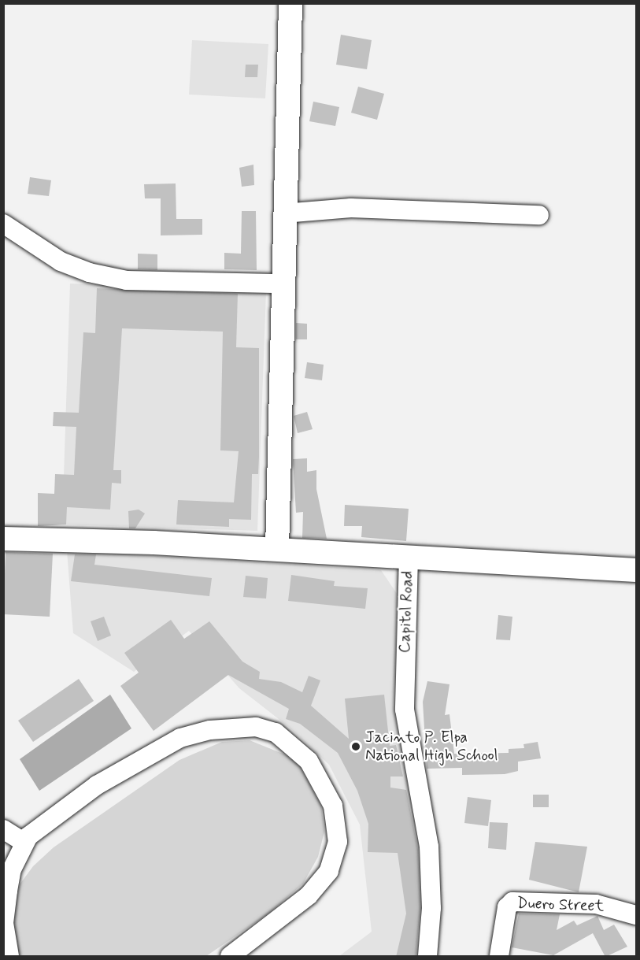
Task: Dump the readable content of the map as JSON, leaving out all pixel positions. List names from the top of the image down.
{
  "streets": {
    "main road": ["Capitol Road"],
    "street": ["Duero Street"]
  },
  "places": ["Jacinto P. Elpa National High School"]
}
